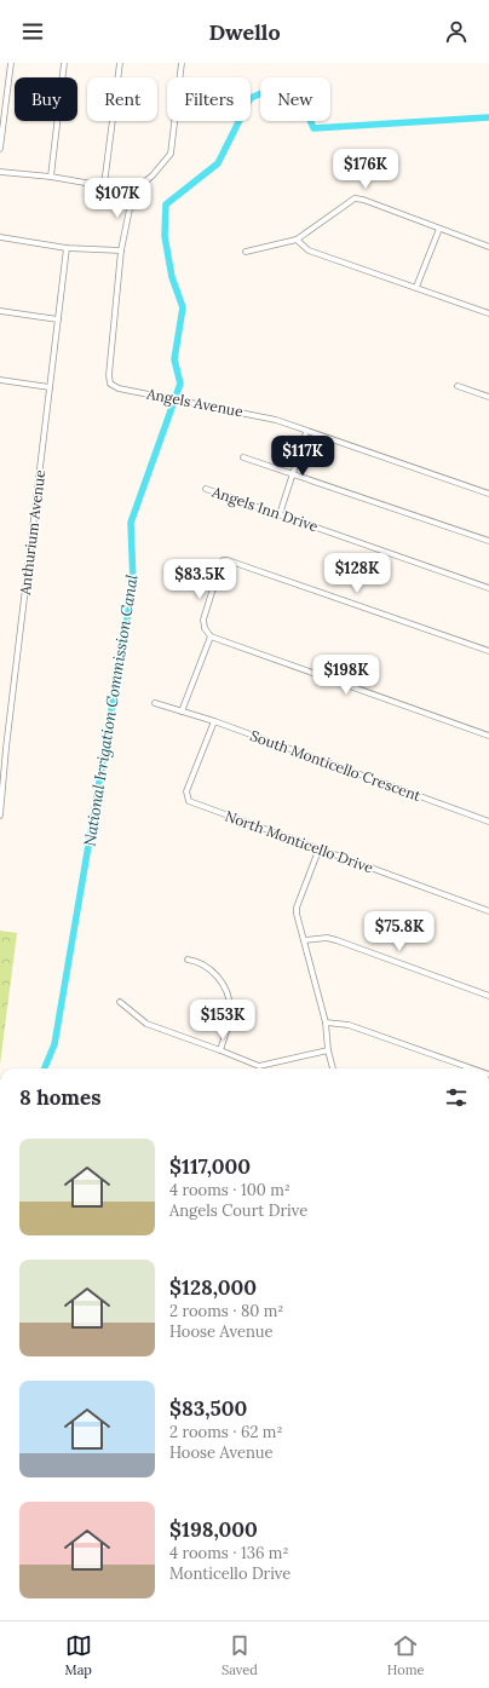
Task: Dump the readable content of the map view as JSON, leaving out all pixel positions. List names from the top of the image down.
{
  "streets": {
    "street": [
      "Angels Avenue",
      "Angels Inn Drive",
      "Anthurium Avenue",
      "South Monticello Crescent",
      "North Monticello Drive"
    ]
  },
  "crossings": [
    ["South Monticello Crescent", "North Monticello Drive"]
  ],
  "water": ["National Irrigation Commission Canal"],
  "page": {
    "header": "Dwello",
    "chip": [
      "Buy",
      "Rent",
      "Filters",
      "New"
    ],
    "price": [
      "$176K",
      "$107K",
      "$117K",
      "$128K",
      "$83.5K",
      "$198K",
      "$75.8K",
      "$153K"
    ],
    "heading": "8 homes",
    "list": [
      {
        "name": "$117,000",
        "note": "4 rooms · 100 m² · Angels Court Drive"
      },
      {
        "name": "$128,000",
        "note": "2 rooms · 80 m² · Hoose Avenue"
      },
      {
        "name": "$83,500",
        "note": "2 rooms · 62 m² · Hoose Avenue"
      },
      {
        "name": "$198,000",
        "note": "4 rooms · 136 m² · Monticello Drive"
      }
    ],
    "tabs": ["Map", "Saved", "Home"]
  }
}
